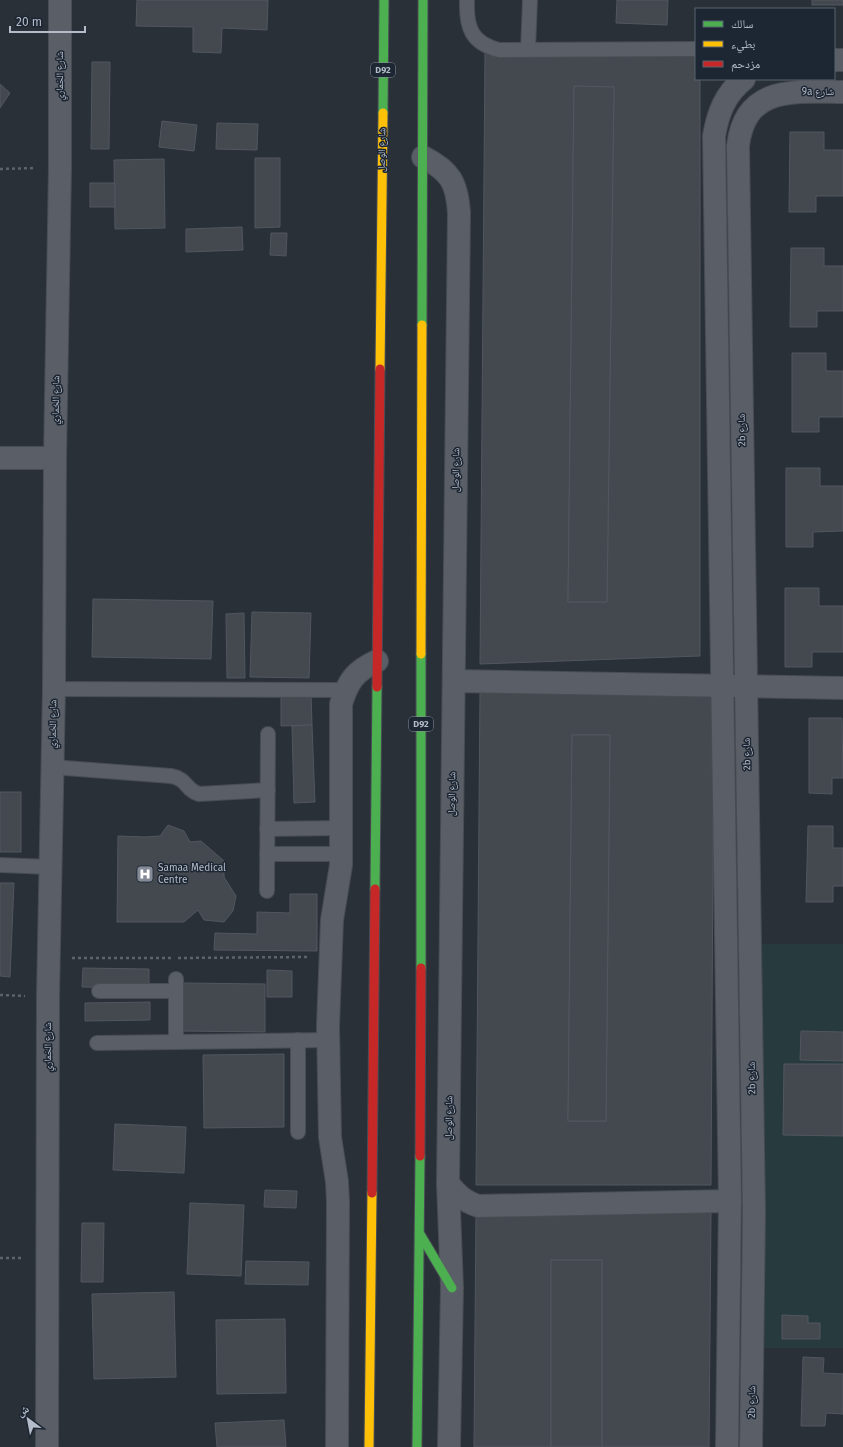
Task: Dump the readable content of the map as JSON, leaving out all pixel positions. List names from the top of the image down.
{
  "streets": {
    "main road": ["D92", "شارع الوصل"],
    "street": ["شارع الخماري", "9a شارع", "2b شارع"]
  },
  "crossings": [
    ["D92", "شارع الوصل"],
    ["9a شارع", "2b شارع"]
  ],
  "places": {
    "hospital": ["Samaa Medical Centre"]
  },
  "legend": ["سالك", "بطيء", "مزدحم"],
  "scale_bar": "20 m",
  "north": "top left"
}
